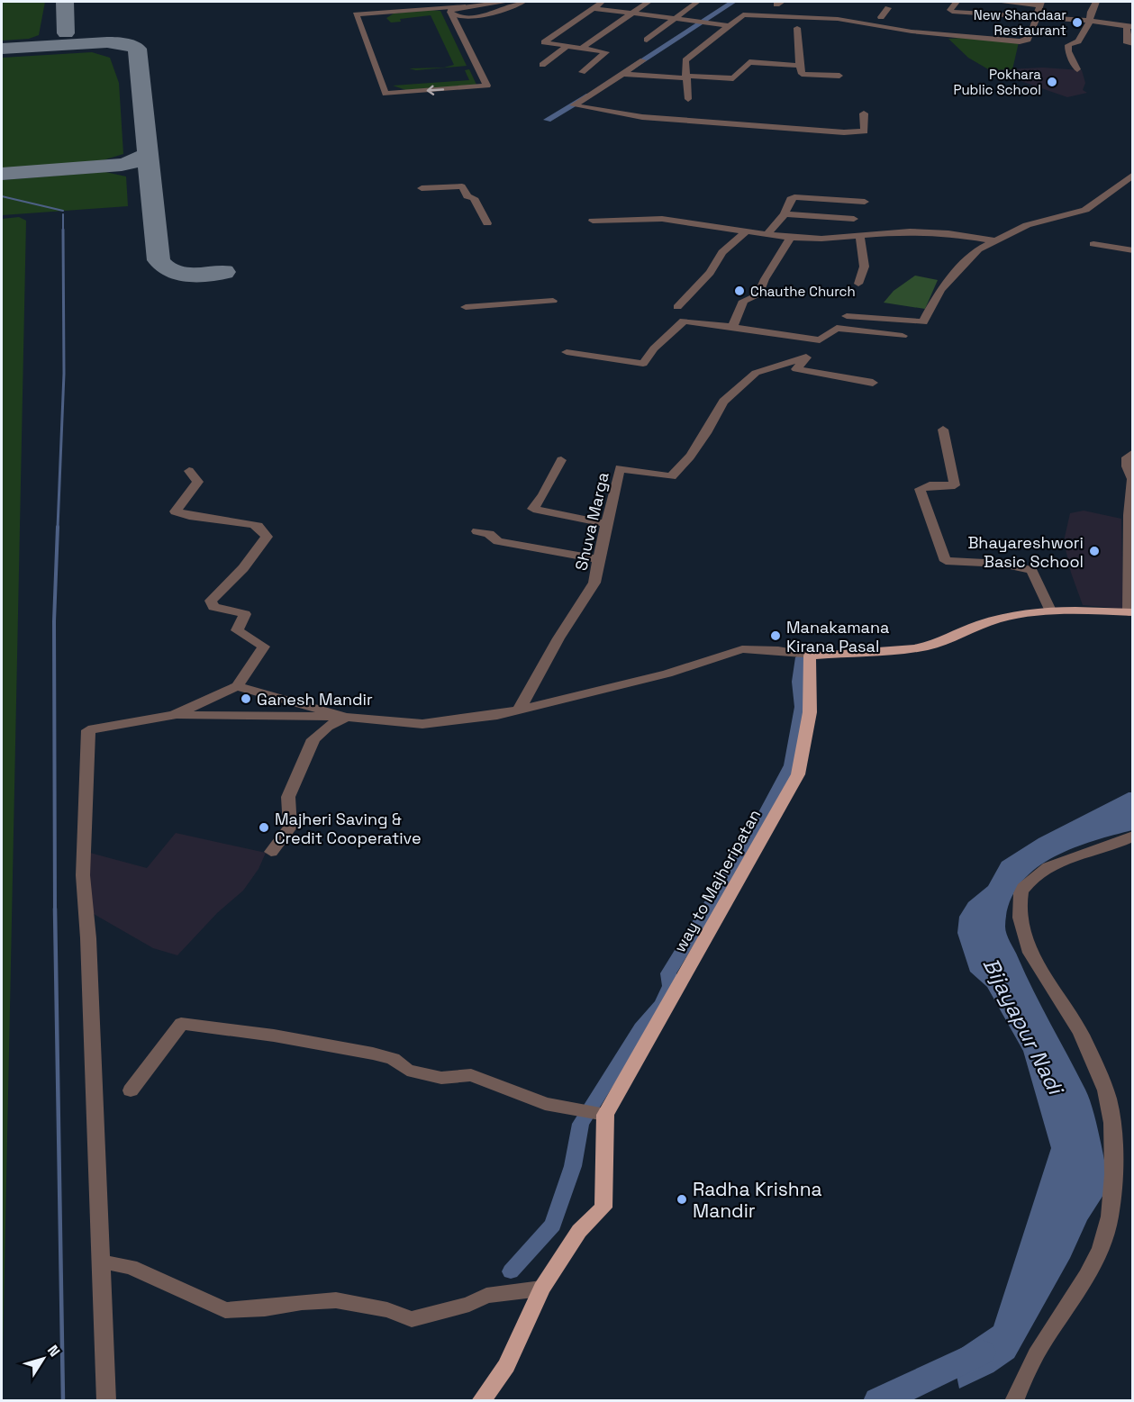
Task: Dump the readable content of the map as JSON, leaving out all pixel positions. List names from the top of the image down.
{
  "streets": {
    "main road": ["way to Majheripatan"],
    "street": ["Shuva Marga"]
  },
  "water": ["Bijayapur Nadi"],
  "places": [
    "New Shandaar Restaurant",
    "Pokhara Public School",
    "Chauthe Church",
    "Bhayareshwori Basic School",
    "Manakamana Kirana Pasal",
    "Ganesh Mandir",
    "Majheri Saving & Credit Cooperative",
    "Radha Krishna Mandir"
  ],
  "north": "top right"
}
